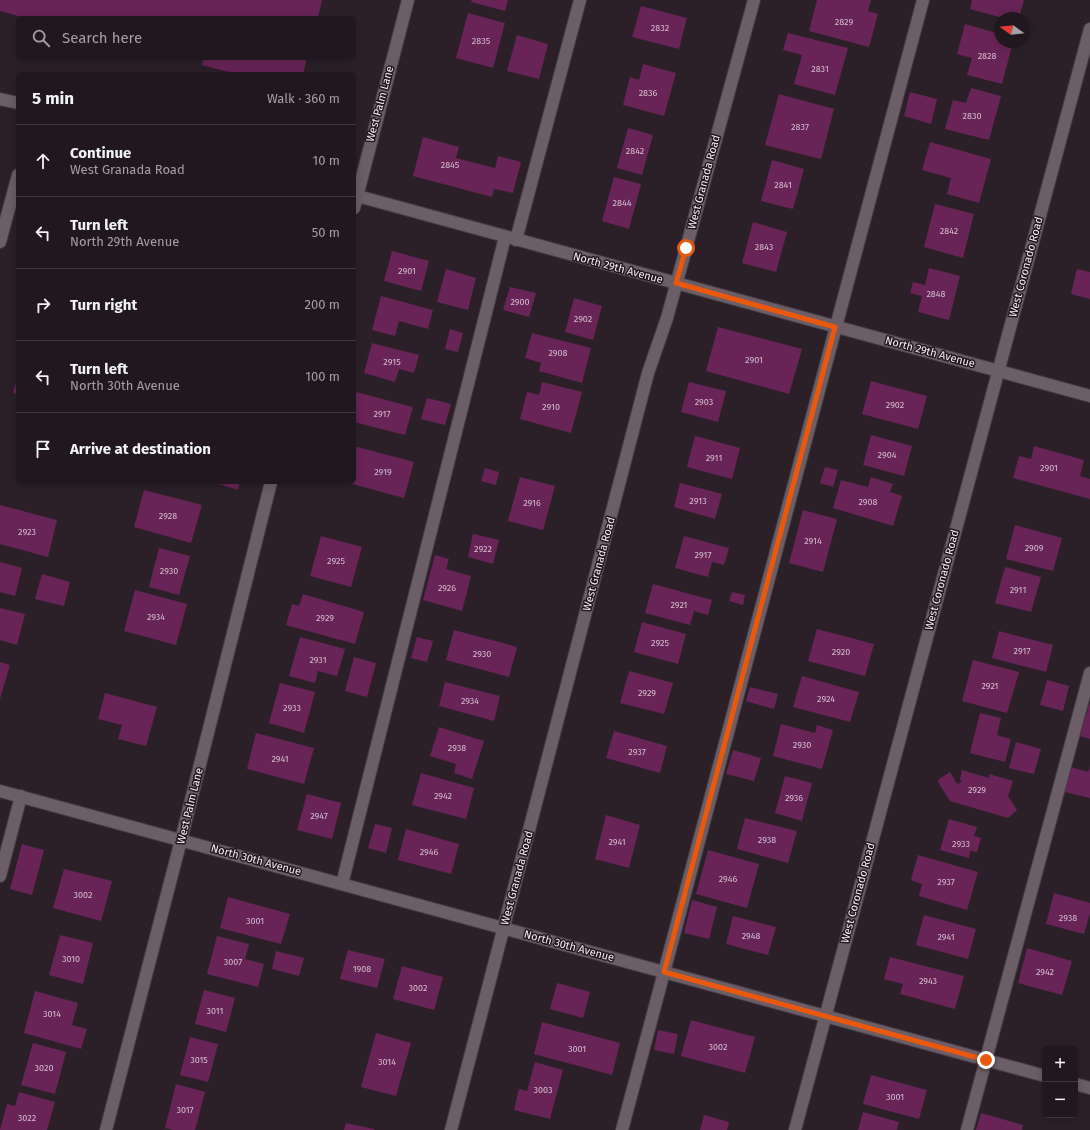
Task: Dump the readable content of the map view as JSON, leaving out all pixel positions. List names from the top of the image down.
{
  "streets": {
    "street": [
      "West Palm Lane",
      "West Granada Road",
      "West Coronado Road",
      "North 29th Avenue",
      "North 30th Avenue"
    ]
  },
  "crossings": [
    ["West Palm Lane", "North 29th Avenue"],
    ["West Palm Lane", "North 30th Avenue"],
    ["West Granada Road", "North 29th Avenue"],
    ["West Granada Road", "North 30th Avenue"],
    ["West Coronado Road", "North 29th Avenue"],
    ["West Coronado Road", "North 30th Avenue"]
  ],
  "house_numbers": [
    "2829",
    "2832",
    "2835",
    "2828",
    "2831",
    "2836",
    "2830",
    "2837",
    "2842",
    "2845",
    "2841",
    "2844",
    "2842",
    "2843",
    "2901",
    "2848",
    "2900",
    "2902",
    "2908",
    "2901",
    "2915",
    "2903",
    "2902",
    "2910",
    "2917",
    "2904",
    "2911",
    "2901",
    "2919",
    "2913",
    "2908",
    "2916",
    "2928",
    "2923",
    "2914",
    "2909",
    "2922",
    "2917",
    "2925",
    "2930",
    "2926",
    "2911",
    "2921",
    "2934",
    "2929",
    "2925",
    "2917",
    "2920",
    "2930",
    "2931",
    "2921",
    "2929",
    "2924",
    "2934",
    "2933",
    "2930",
    "2938",
    "2937",
    "2941",
    "2929",
    "2942",
    "2936",
    "2947",
    "2938",
    "2941",
    "2933",
    "2946",
    "2946",
    "2937",
    "3002",
    "2938",
    "3001",
    "2948",
    "2941",
    "3010",
    "3007",
    "1908",
    "2942",
    "2943",
    "3002",
    "3011",
    "3014",
    "3002",
    "3001",
    "3015",
    "3014",
    "3020",
    "3003",
    "3001",
    "3017",
    "3022"
  ],
  "north": "left",
  "page": {
    "search": "Search here",
    "heading": ["5 min", "Walk · 360 m"],
    "list": [
      ["Continue", "West Granada Road", "10 m"],
      ["Turn left", "North 29th Avenue", "50 m"],
      ["Turn right", "200 m"],
      ["Turn left", "North 30th Avenue", "100 m"],
      "Arrive at destination"
    ],
    "map_buttons": ["+", "−"]
  }
}
